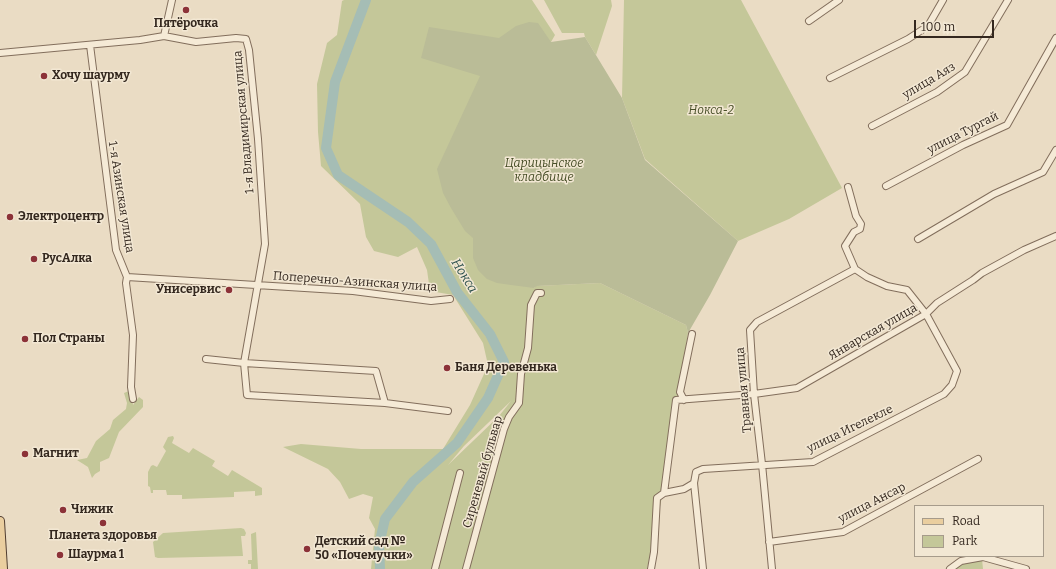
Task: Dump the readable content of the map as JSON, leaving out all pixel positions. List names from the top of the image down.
{
  "streets": {
    "street": [
      "улица Аяз",
      "1-я Владимирская улица",
      "улица Тургай",
      "1-я Азинская улица",
      "Поперечно-Азинская улица",
      "Январская улица",
      "Травная улица",
      "улица Игелекле",
      "Сиреневый бульвар",
      "улица Ансар"
    ]
  },
  "crossings": [
    ["1-я Владимирская улица", "Поперечно-Азинская улица"],
    ["1-я Азинская улица", "Поперечно-Азинская улица"],
    ["Январская улица", "Травная улица"],
    ["Январская улица", "улица Игелекле"],
    ["Травная улица", "улица Игелекле"],
    ["Травная улица", "улица Ансар"]
  ],
  "water": ["Нокса"],
  "parks": ["Нокса-2", "Царицынское кладбище"],
  "places": [
    "Пятёрочка",
    "Хочу шаурму",
    "Электроцентр",
    "РусАлка",
    "Унисервис",
    "Пол Страны",
    "Баня Деревенька",
    "Магнит",
    "Чижик",
    "Планета здоровья",
    "Детский сад № 50 «Почемучки»",
    "Шаурма 1"
  ],
  "legend": ["Road", "Park"],
  "scale_bar": "100 m"
}
